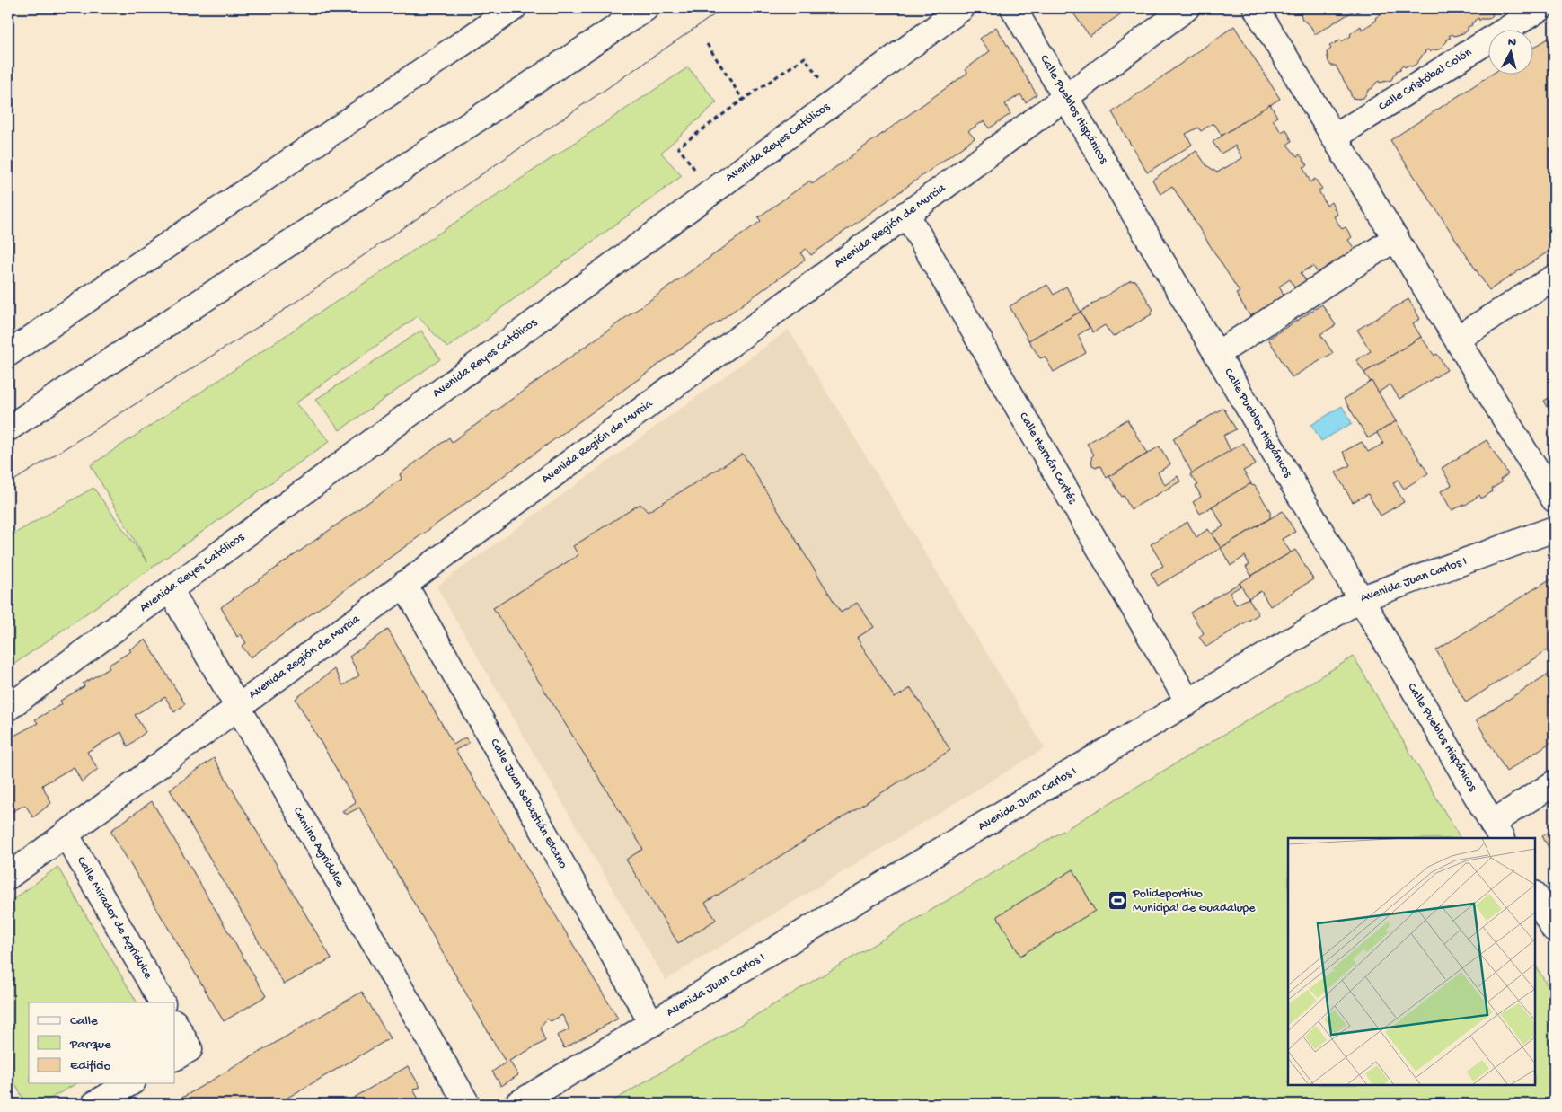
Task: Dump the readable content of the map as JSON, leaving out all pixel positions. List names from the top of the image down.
{
  "streets": {
    "street": [
      "Calle Cristóbal Colón",
      "Calle Pueblos Hispánicos",
      "Avenida Reyes Católicos",
      "Avenida Región de Murcia",
      "Calle Hernán Cortés",
      "Avenida Juan Carlos I",
      "Calle Juan Sebastián Elcano",
      "Camino Agridulce",
      "Calle Mirador de Agridulce"
    ]
  },
  "crossings": [
    ["Calle Pueblos Hispánicos", "Avenida Región de Murcia"],
    ["Calle Pueblos Hispánicos", "Avenida Juan Carlos I"],
    ["Avenida Reyes Católicos", "Camino Agridulce"],
    ["Avenida Región de Murcia", "Calle Hernán Cortés"],
    ["Avenida Región de Murcia", "Calle Juan Sebastián Elcano"],
    ["Avenida Región de Murcia", "Camino Agridulce"],
    ["Avenida Región de Murcia", "Calle Mirador de Agridulce"],
    ["Calle Hernán Cortés", "Avenida Juan Carlos I"],
    ["Avenida Juan Carlos I", "Calle Juan Sebastián Elcano"]
  ],
  "places": {
    "sports": ["Polideportivo Municipal de Guadalupe"]
  },
  "legend": ["Calle", "Parque", "Edificio"],
  "north": "top"
}
